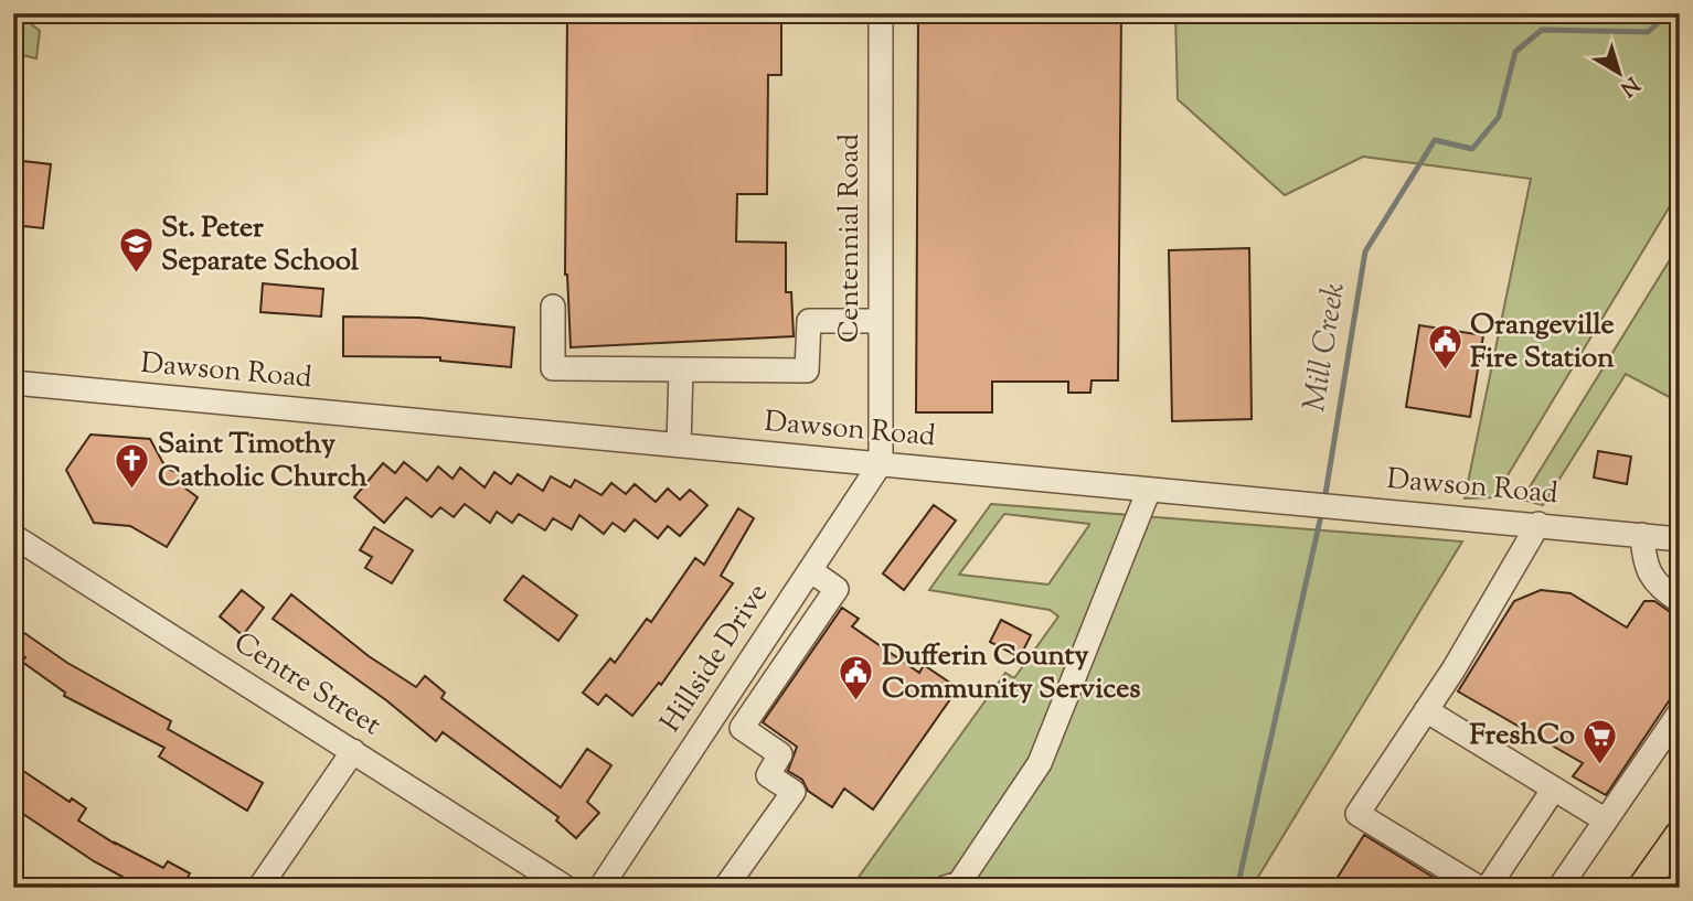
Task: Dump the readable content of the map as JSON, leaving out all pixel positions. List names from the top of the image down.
{
  "streets": {
    "street": [
      "Centennial Road",
      "Dawson Road",
      "Hillside Drive",
      "Centre Street"
    ]
  },
  "crossings": [
    ["Centennial Road", "Dawson Road"],
    ["Centennial Road", "Hillside Drive"],
    ["Dawson Road", "Hillside Drive"]
  ],
  "water": ["Mill Creek"],
  "places": {
    "school or university": ["St. Peter Separate School"],
    "public building": ["Orangeville Fire Station", "Dufferin County Community Services"],
    "church": ["Saint Timothy Catholic Church"],
    "supermarket": ["FreshCo"]
  },
  "north": "bottom right"
}
